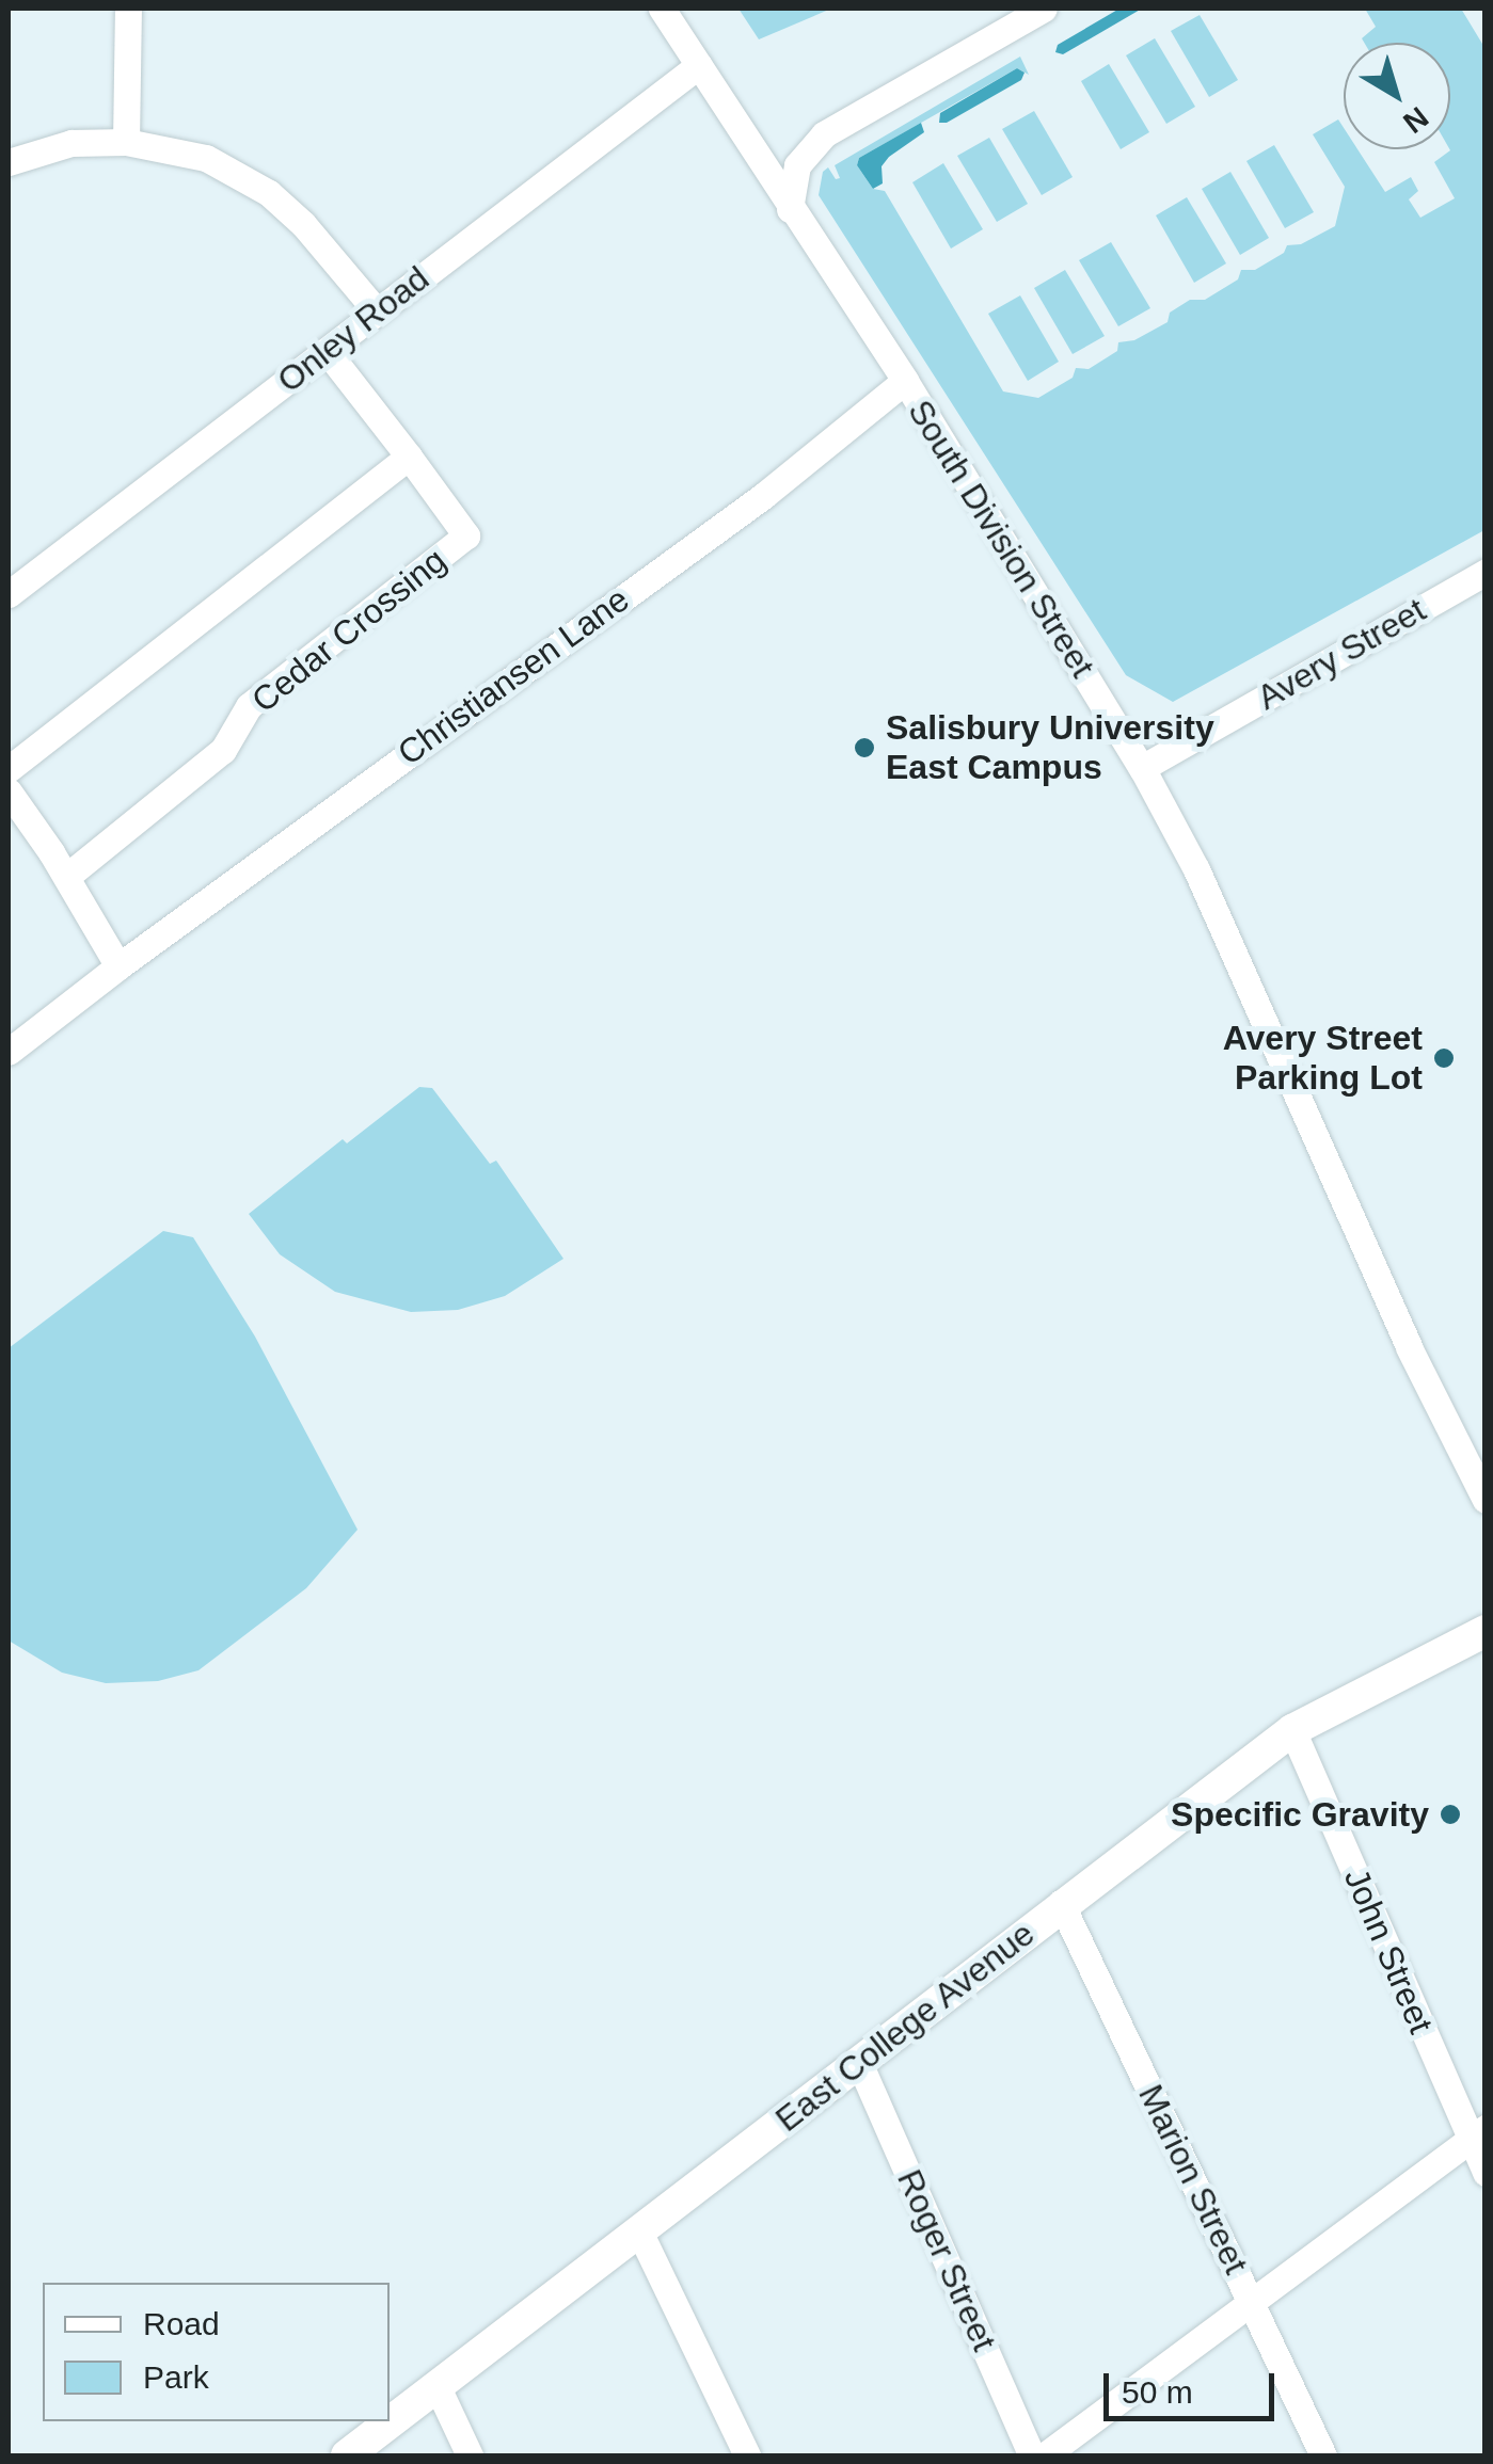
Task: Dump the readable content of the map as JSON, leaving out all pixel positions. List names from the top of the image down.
{
  "streets": {
    "main road": ["East College Avenue"],
    "street": [
      "Onley Road",
      "South Division Street",
      "Cedar Crossing",
      "Avery Street",
      "Christiansen Lane",
      "John Street",
      "Marion Street",
      "Roger Street"
    ]
  },
  "crossings": [
    ["Onley Road", "South Division Street"],
    ["Onley Road", "Cedar Crossing"],
    ["South Division Street", "Avery Street"],
    ["South Division Street", "Christiansen Lane"],
    ["John Street", "East College Avenue"],
    ["East College Avenue", "Marion Street"],
    ["East College Avenue", "Roger Street"]
  ],
  "places": ["Salisbury University East Campus", "Avery Street Parking Lot", "Specific Gravity"],
  "legend": ["Road", "Park"],
  "scale_bar": "50 m",
  "north": "bottom right"
}
